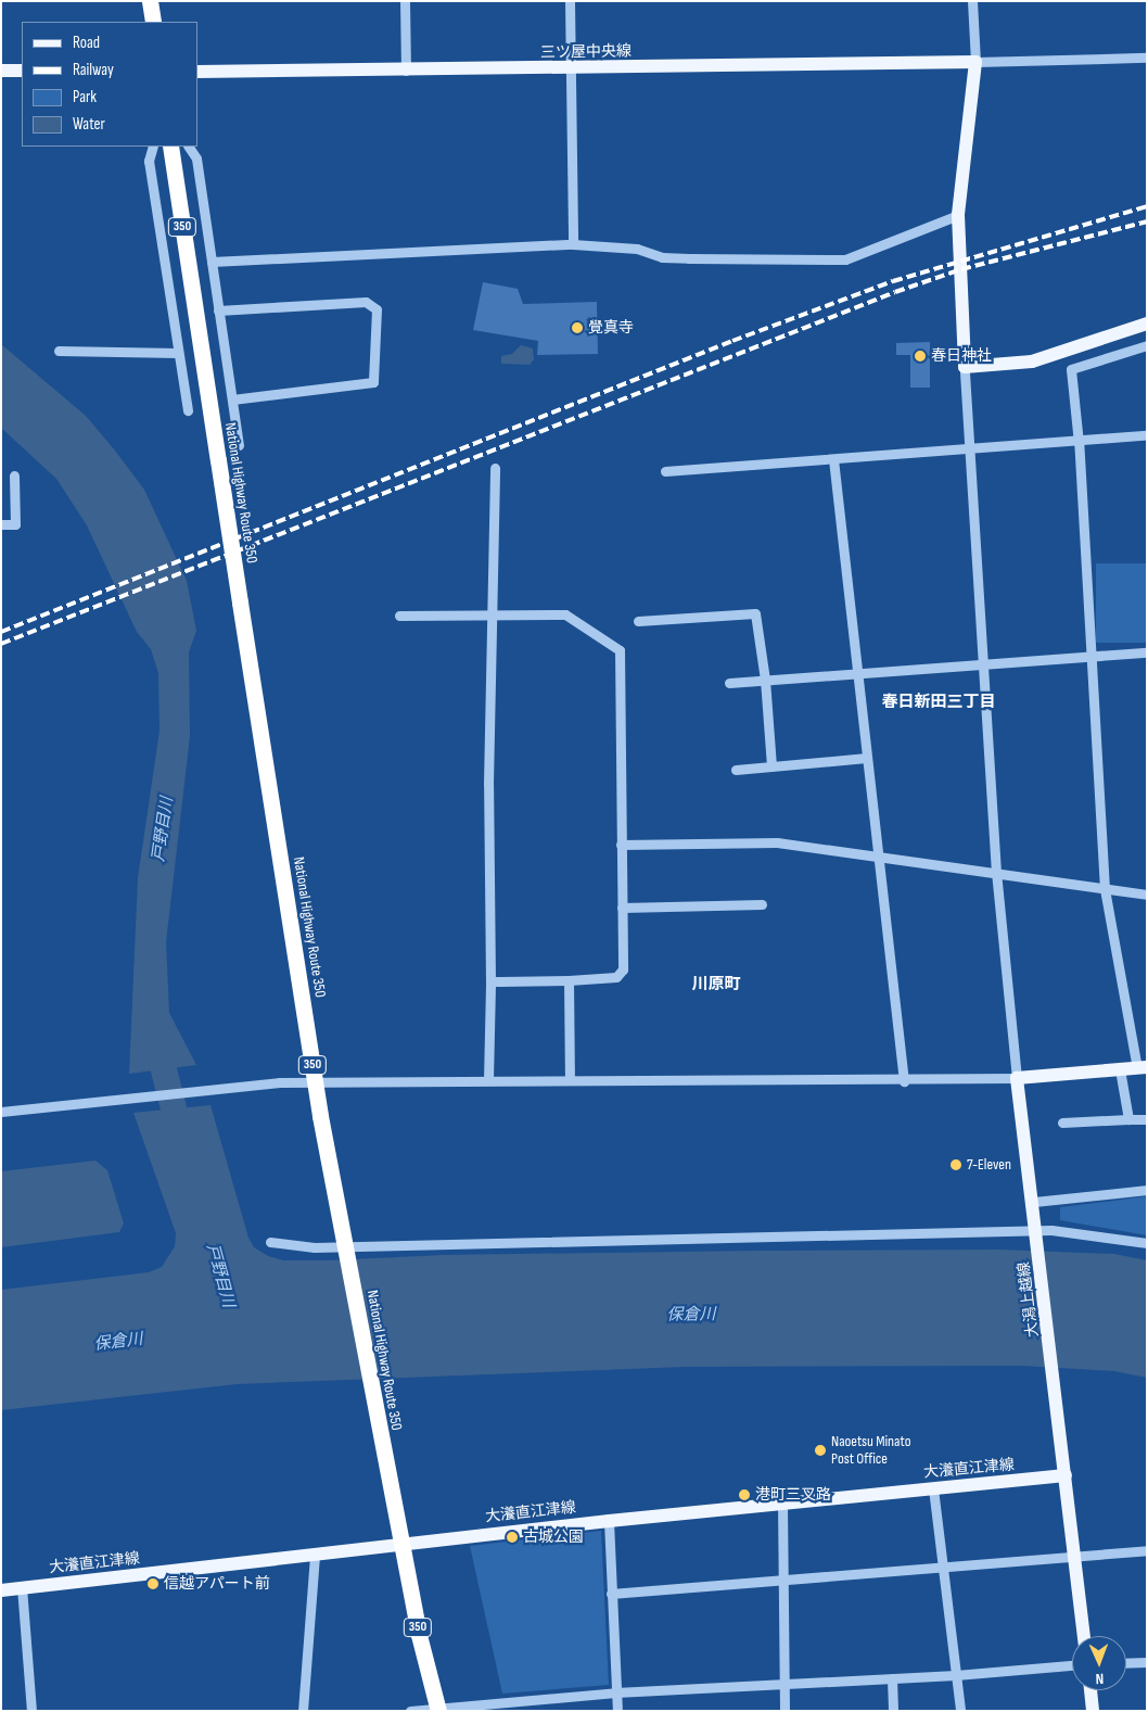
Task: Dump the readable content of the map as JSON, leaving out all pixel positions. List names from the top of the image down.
{
  "streets": {
    "highway": ["350", "National Highway Route 350"],
    "main road": ["三ツ屋中央線", "大潟上越線", "大瀁直江津線"]
  },
  "crossings": [
    ["National Highway Route 350", "大瀁直江津線"],
    ["大潟上越線", "大瀁直江津線"]
  ],
  "districts": ["春日新田三丁目", "川原町"],
  "water": ["戸野目川", "保倉川"],
  "places": [
    "覺真寺",
    "春日神社",
    "7-Eleven",
    "Naoetsu Minato Post Office",
    "港町三叉路",
    "古城公園",
    "信越アパート前"
  ],
  "legend": [
    "Road",
    "Railway",
    "Park",
    "Water"
  ],
  "north": "bottom"
}
